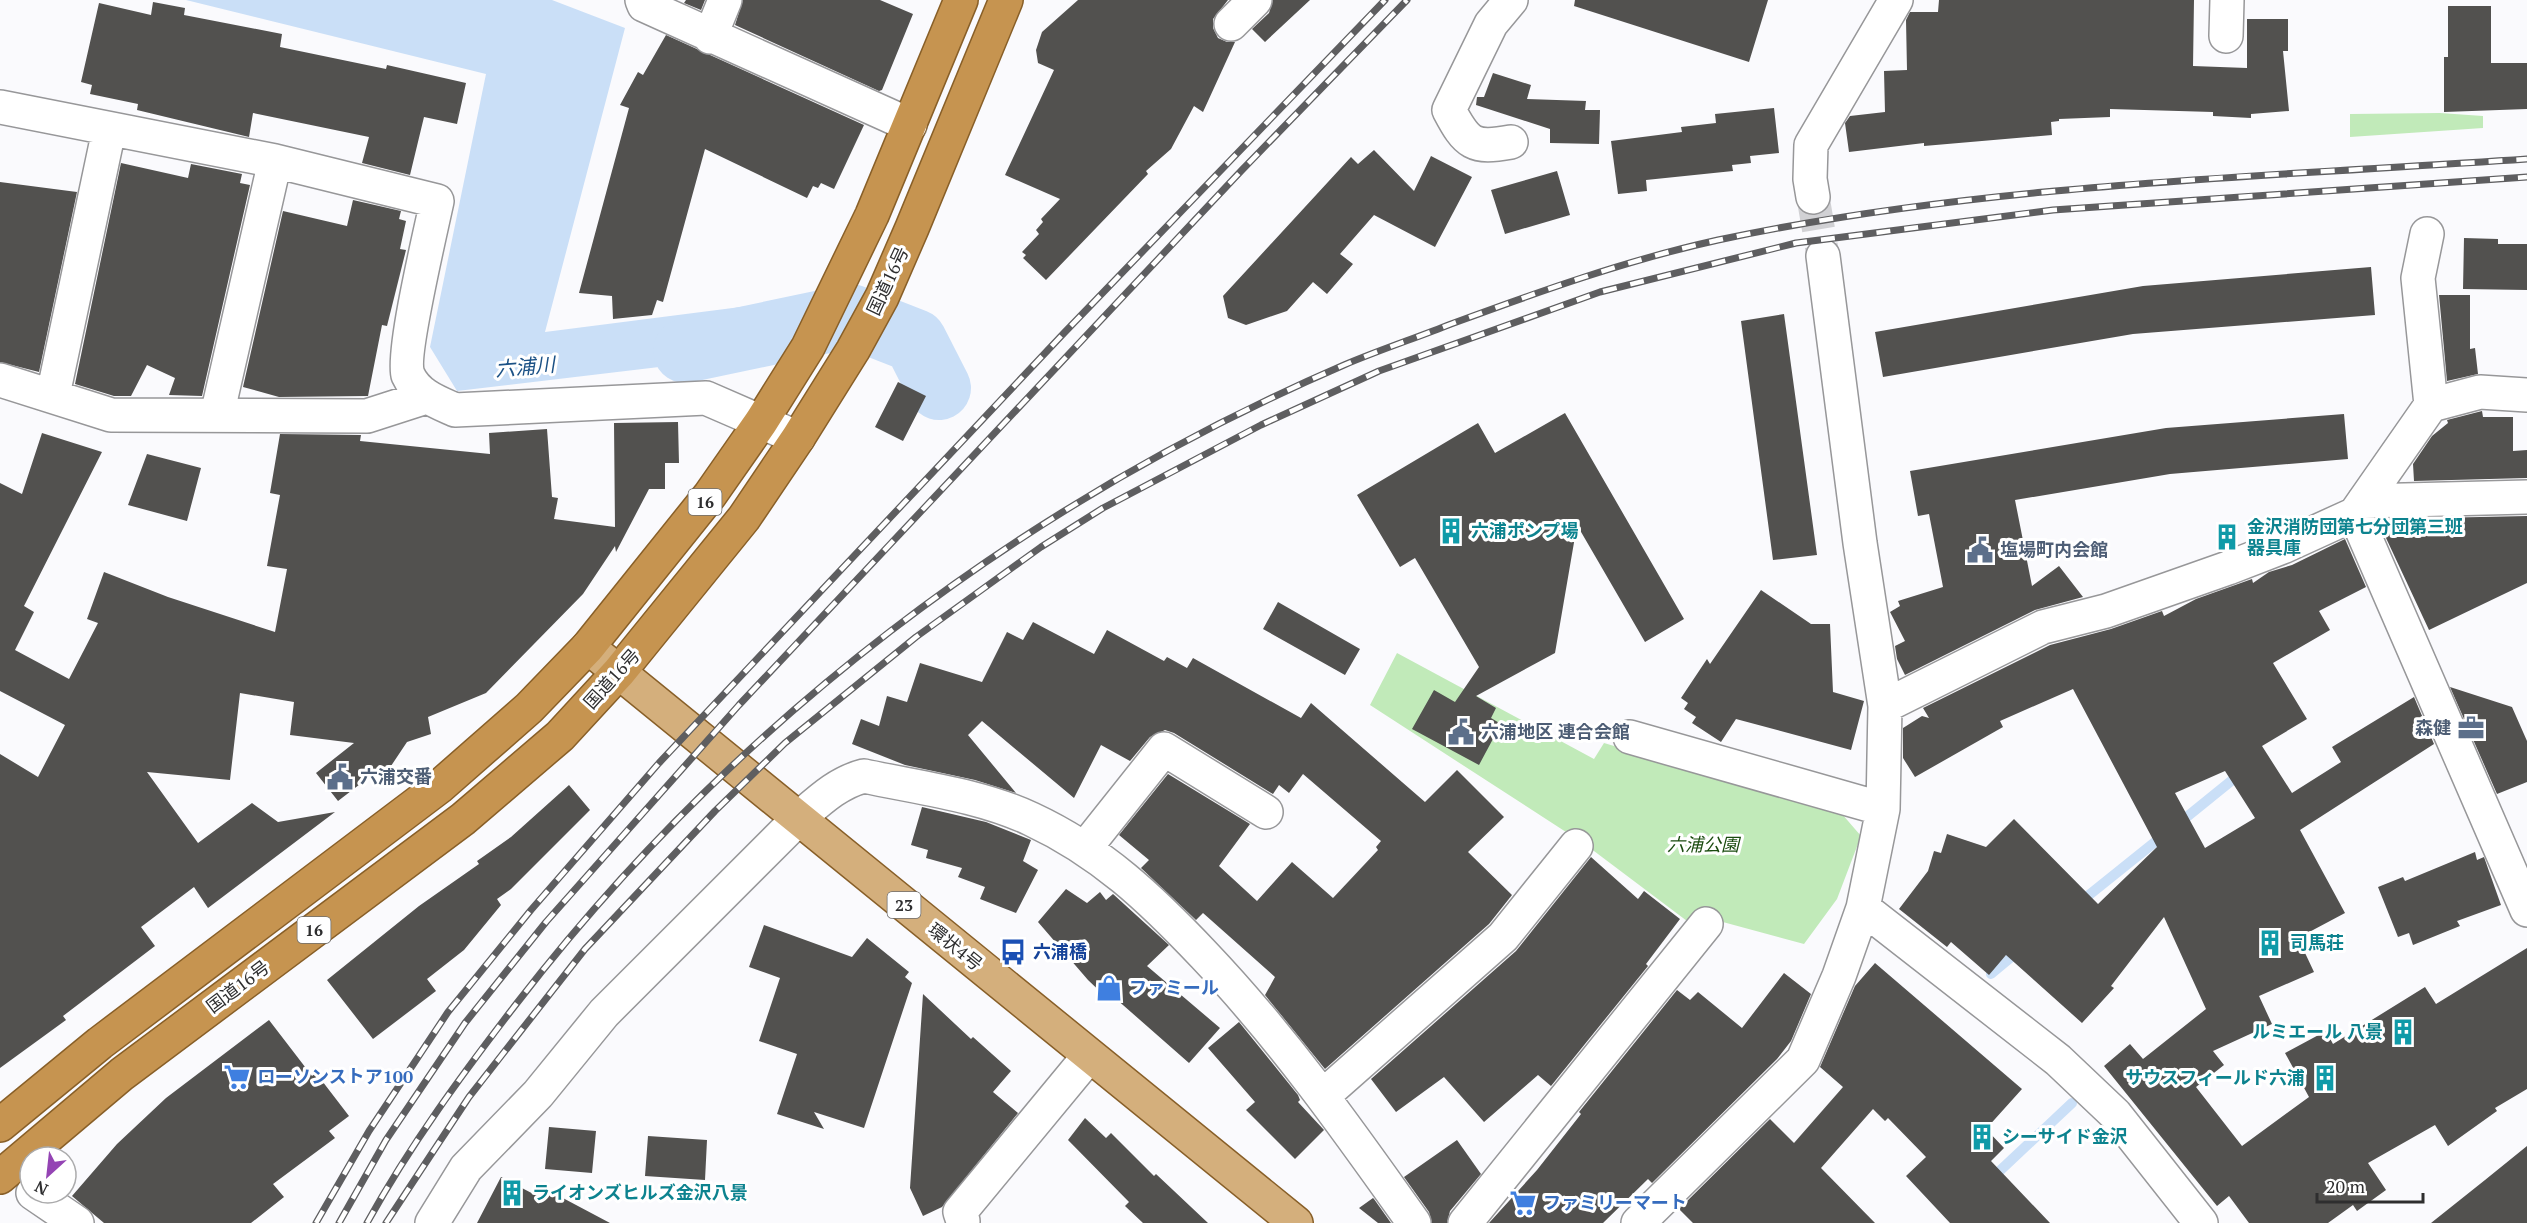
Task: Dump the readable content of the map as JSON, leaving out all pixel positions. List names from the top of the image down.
{
  "streets": {
    "highway": ["国道16号", "16"],
    "main road": ["23", "環状4号"]
  },
  "crossings": [
    ["国道16号", "環状4号"],
    ["16", "環状4号"]
  ],
  "water": ["六浦川"],
  "parks": ["六浦公園"],
  "places": {
    "building": [
      "六浦ポンプ場",
      "金沢消防団第七分団第三班 器具庫",
      "司馬荘",
      "ルミエール 八景",
      "サウスフィールド六浦",
      "シーサイド金沢",
      "ライオンズヒルズ金沢八景"
    ],
    "public building": ["塩場町内会館", "六浦地区 連合会館", "六浦交番"],
    "office": ["森健"],
    "bus stop": ["六浦橋"],
    "shop": ["ファミール"],
    "supermarket": ["ローソンストア100", "ファミリーマート"]
  },
  "scale_bar": "20 m",
  "north": "bottom left"
}
